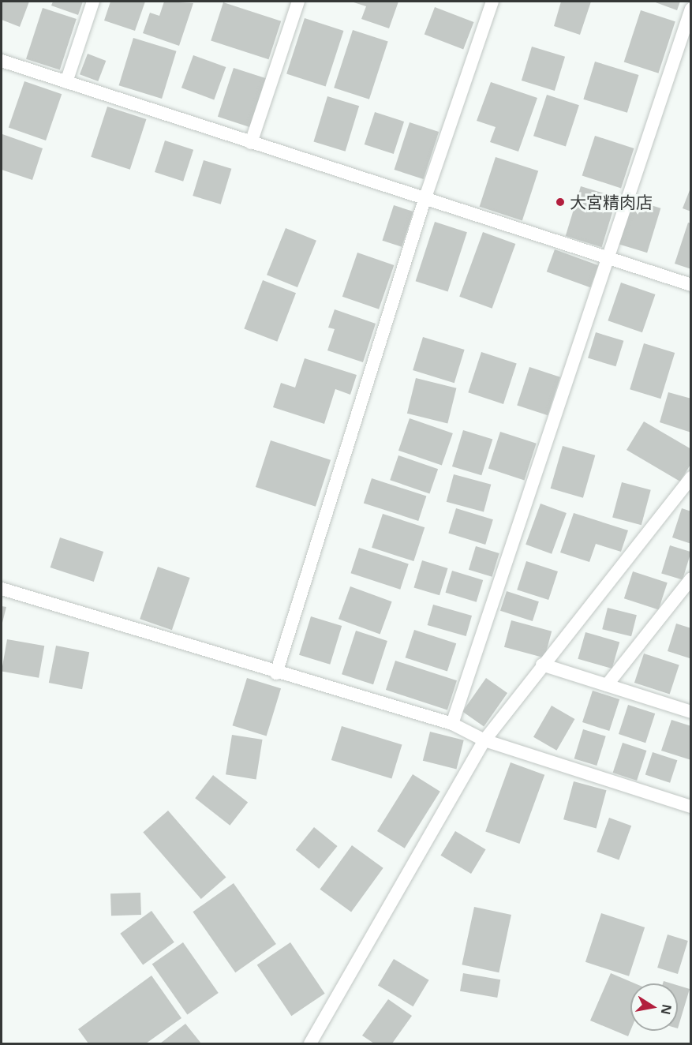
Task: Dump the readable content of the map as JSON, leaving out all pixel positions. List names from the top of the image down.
{
  "places": ["大宮精肉店"],
  "north": "right"
}
